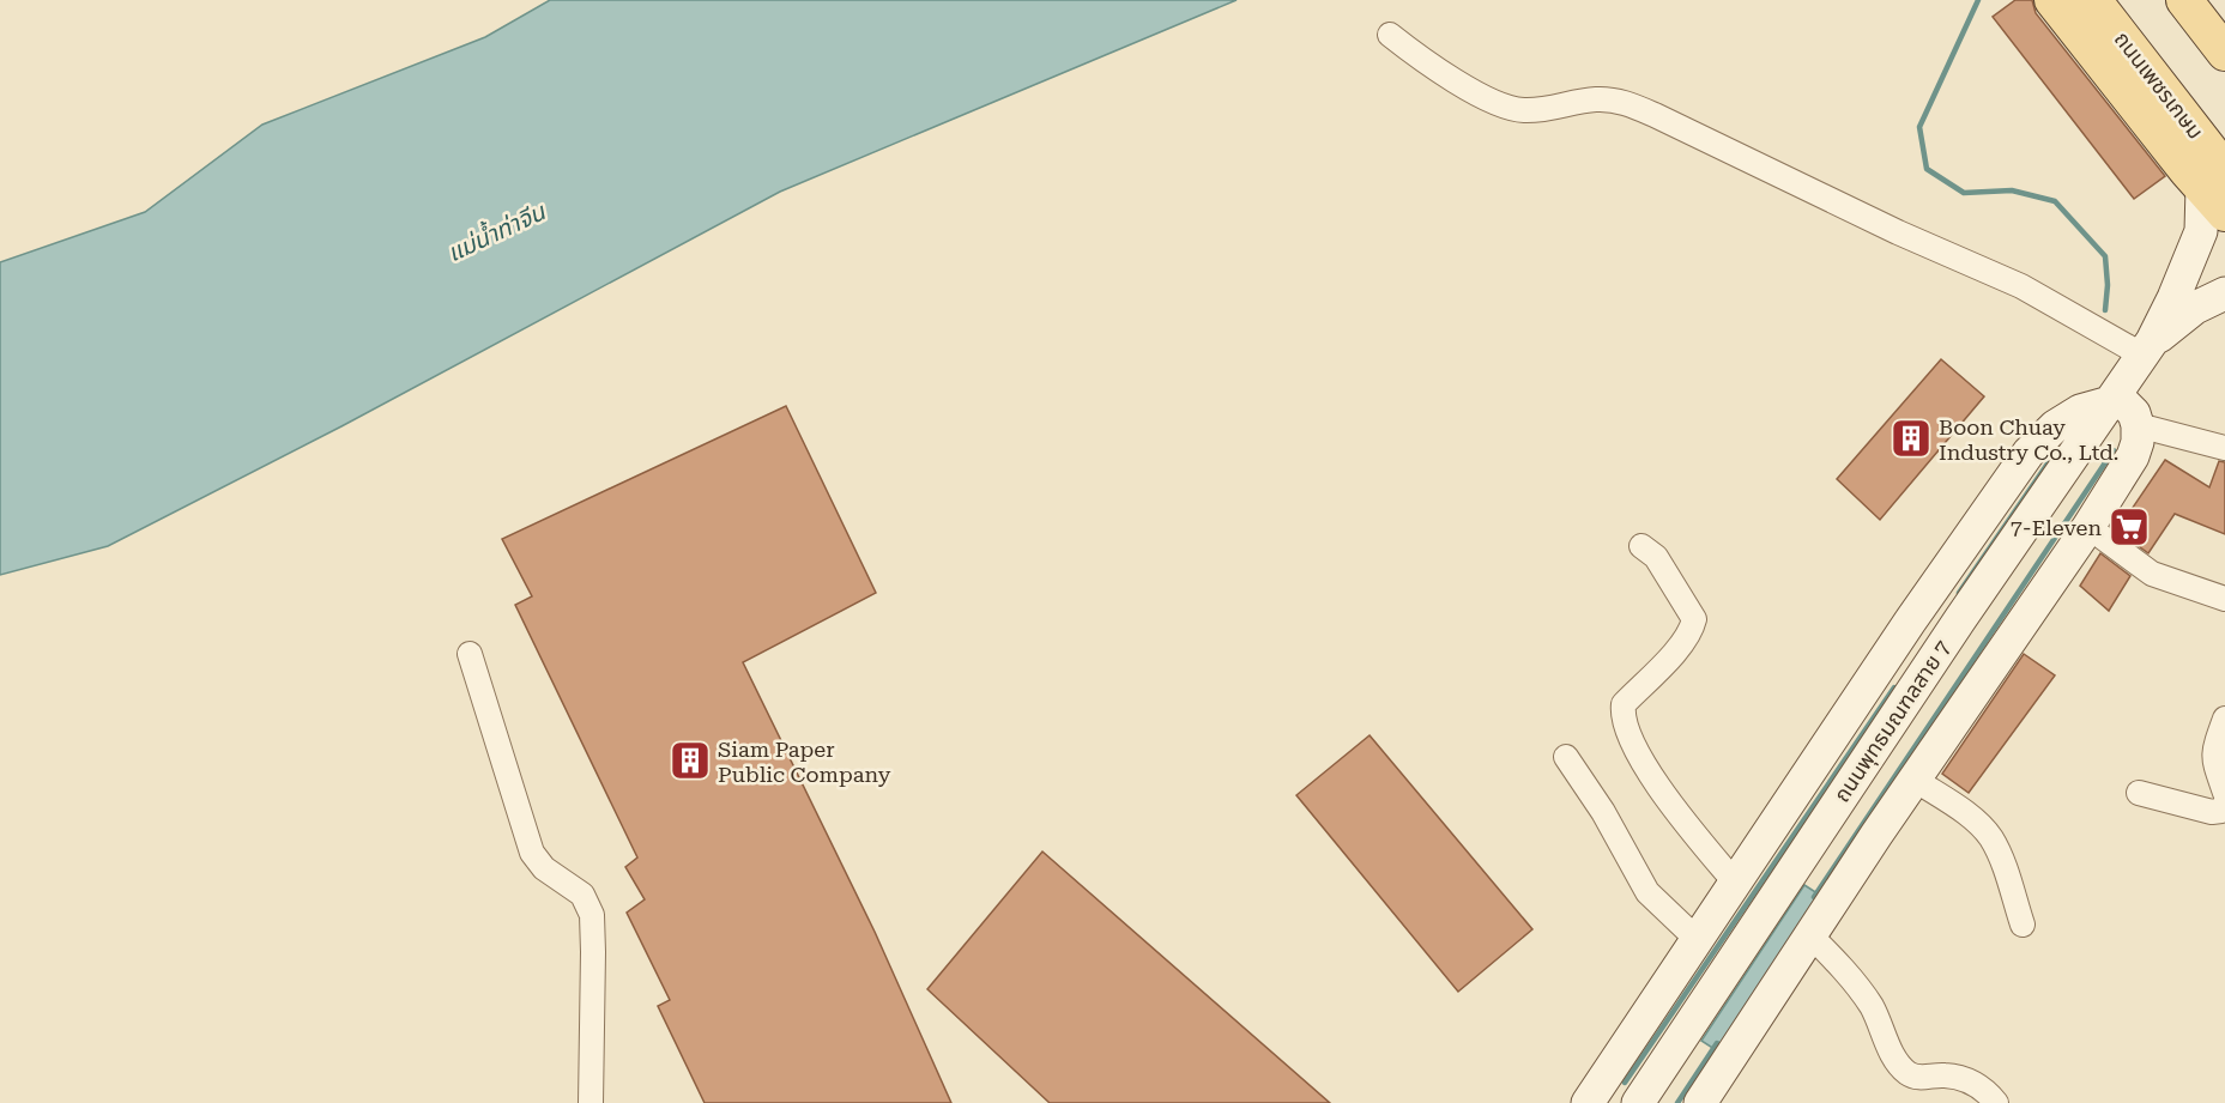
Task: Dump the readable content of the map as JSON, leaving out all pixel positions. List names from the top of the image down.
{
  "streets": {
    "main road": ["ถนนเพชรเกษม", "ถนนพุทธมณฑลสาย 7"]
  },
  "crossings": [
    ["ถนนเพชรเกษม", "ถนนพุทธมณฑลสาย 7"]
  ],
  "water": ["แม่น้ำท่าจีน"],
  "places": {
    "building": ["Boon Chuay Industry Co., Ltd.", "Siam Paper Public Company"],
    "supermarket": ["7-Eleven"]
  }
}
